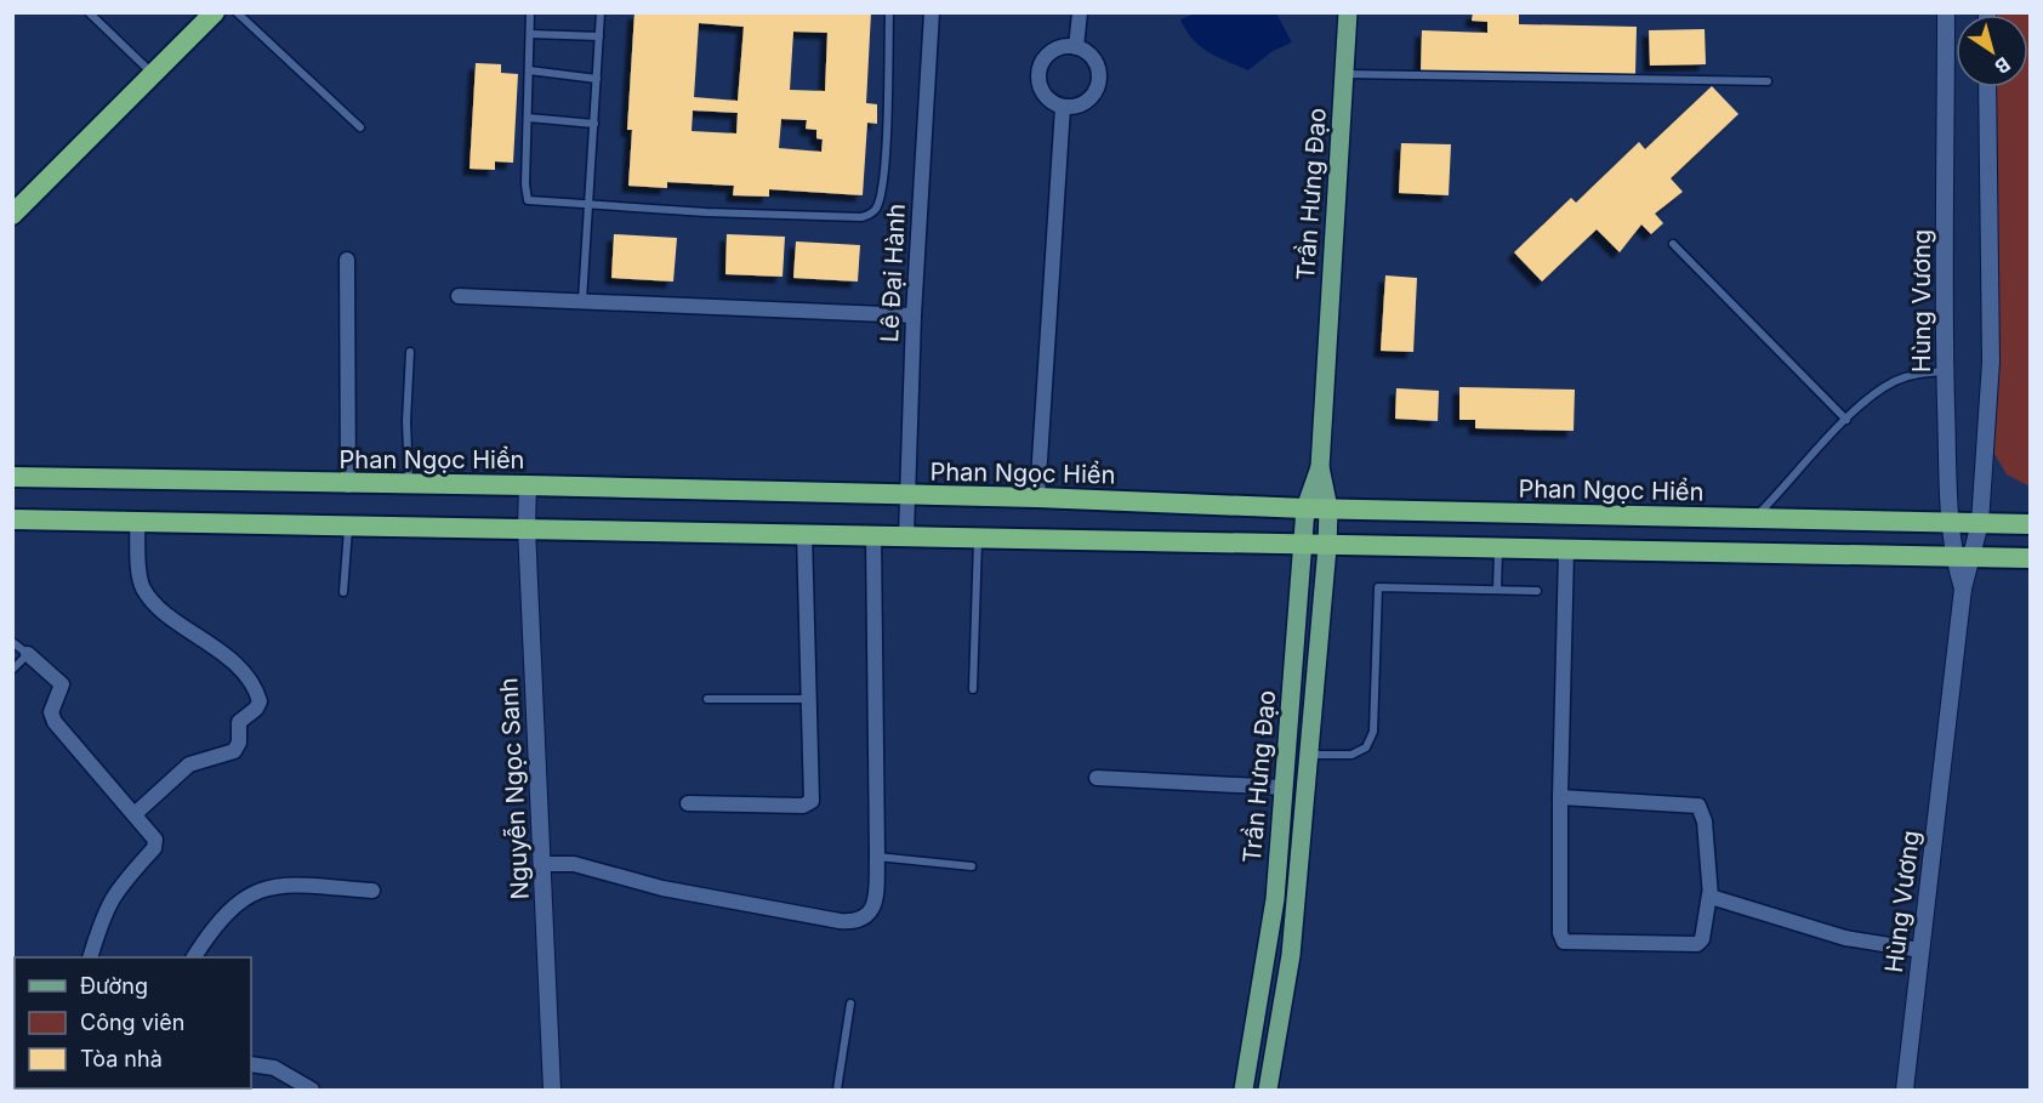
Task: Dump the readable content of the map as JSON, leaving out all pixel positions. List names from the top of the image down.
{
  "streets": {
    "highway": ["Phan Ngọc Hiển"],
    "main road": ["Trần Hưng Đạo"],
    "street": ["Lê Đại Hành", "Hùng Vương", "Nguyễn Ngọc Sanh"]
  },
  "crossings": [
    ["Trần Hưng Đạo", "Phan Ngọc Hiển"],
    ["Lê Đại Hành", "Phan Ngọc Hiển"],
    ["Hùng Vương", "Phan Ngọc Hiển"],
    ["Phan Ngọc Hiển", "Nguyễn Ngọc Sanh"]
  ],
  "legend": ["Đường", "Công viên", "Tòa nhà"],
  "north": "bottom right"
}
